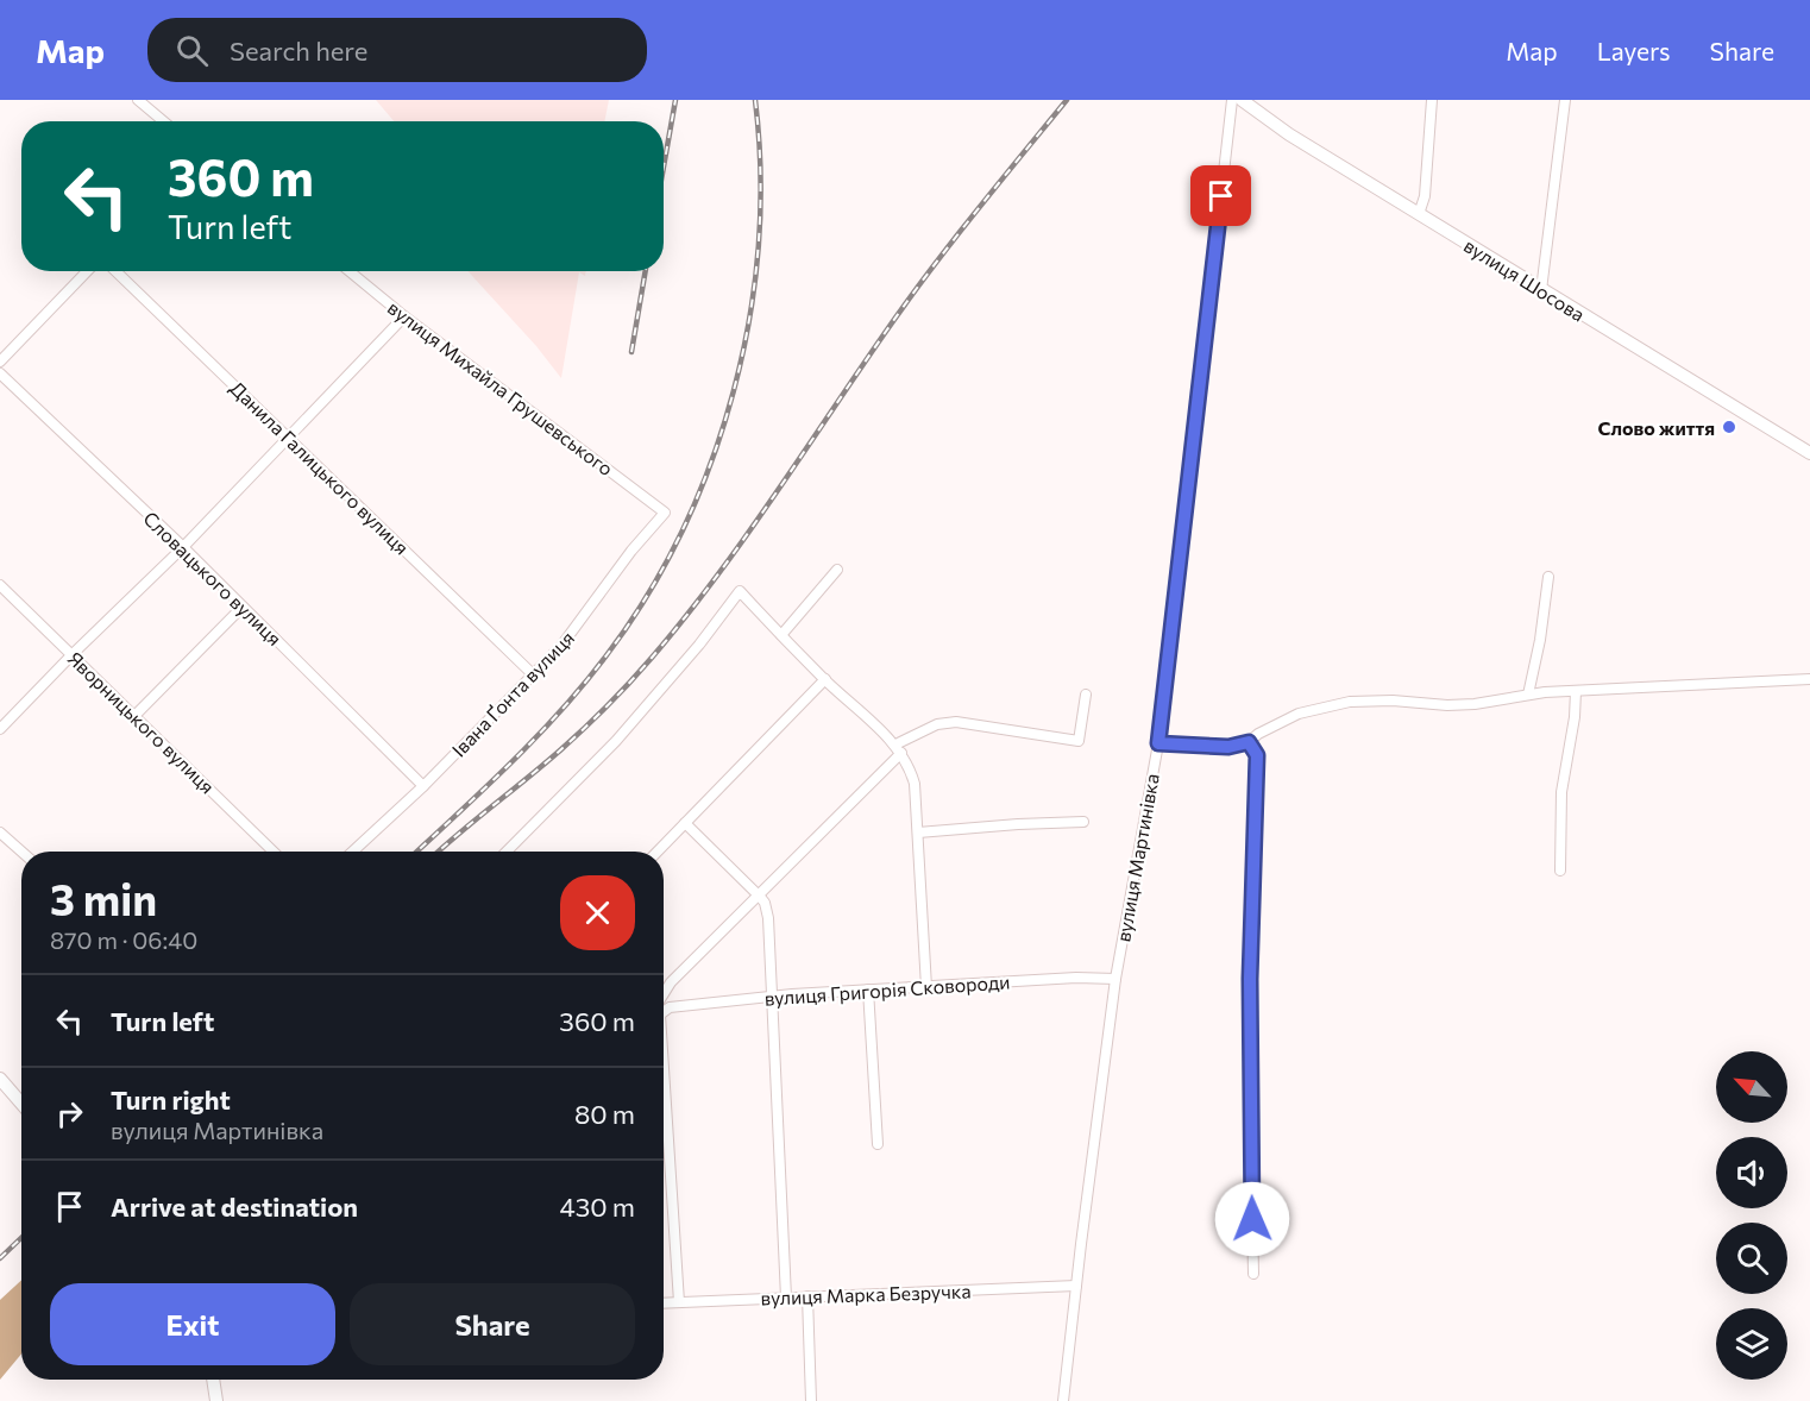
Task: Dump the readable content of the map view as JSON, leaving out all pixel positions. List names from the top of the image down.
{
  "streets": {
    "main road": ["вулиця Шосова"],
    "street": [
      "вулиця Михайла Грушевського",
      "Данила Галицького вулиця",
      "Словацького вулиця",
      "Івана Ґонта вулиця",
      "Яворницького вулиця",
      "вулиця Мартинівка",
      "вулиця Григорія Сковороди",
      "вулиця Марка Безручка"
    ]
  },
  "crossings": [
    ["вулиця Михайла Грушевського", "Івана Ґонта вулиця"],
    ["Данила Галицького вулиця", "Івана Ґонта вулиця"],
    ["Словацького вулиця", "Івана Ґонта вулиця"],
    ["вулиця Мартинівка", "вулиця Григорія Сковороди"],
    ["вулиця Мартинівка", "вулиця Марка Безручка"]
  ],
  "places": ["Слово життя"],
  "north": "top left",
  "page": {
    "header": "Map",
    "search": "Search here",
    "nav": ["Map", "Layers", "Share"],
    "turn": ["360 m", "Turn left"],
    "heading": ["3 min", "870 m · 06:40"],
    "list": [
      {
        "name": "Turn left",
        "value": "360 m"
      },
      {
        "name": "Turn right",
        "note": "вулиця Мартинівка",
        "value": "80 m"
      },
      {
        "name": "Arrive at destination",
        "value": "430 m"
      }
    ],
    "buttons": ["Exit", "Share"]
  }
}
